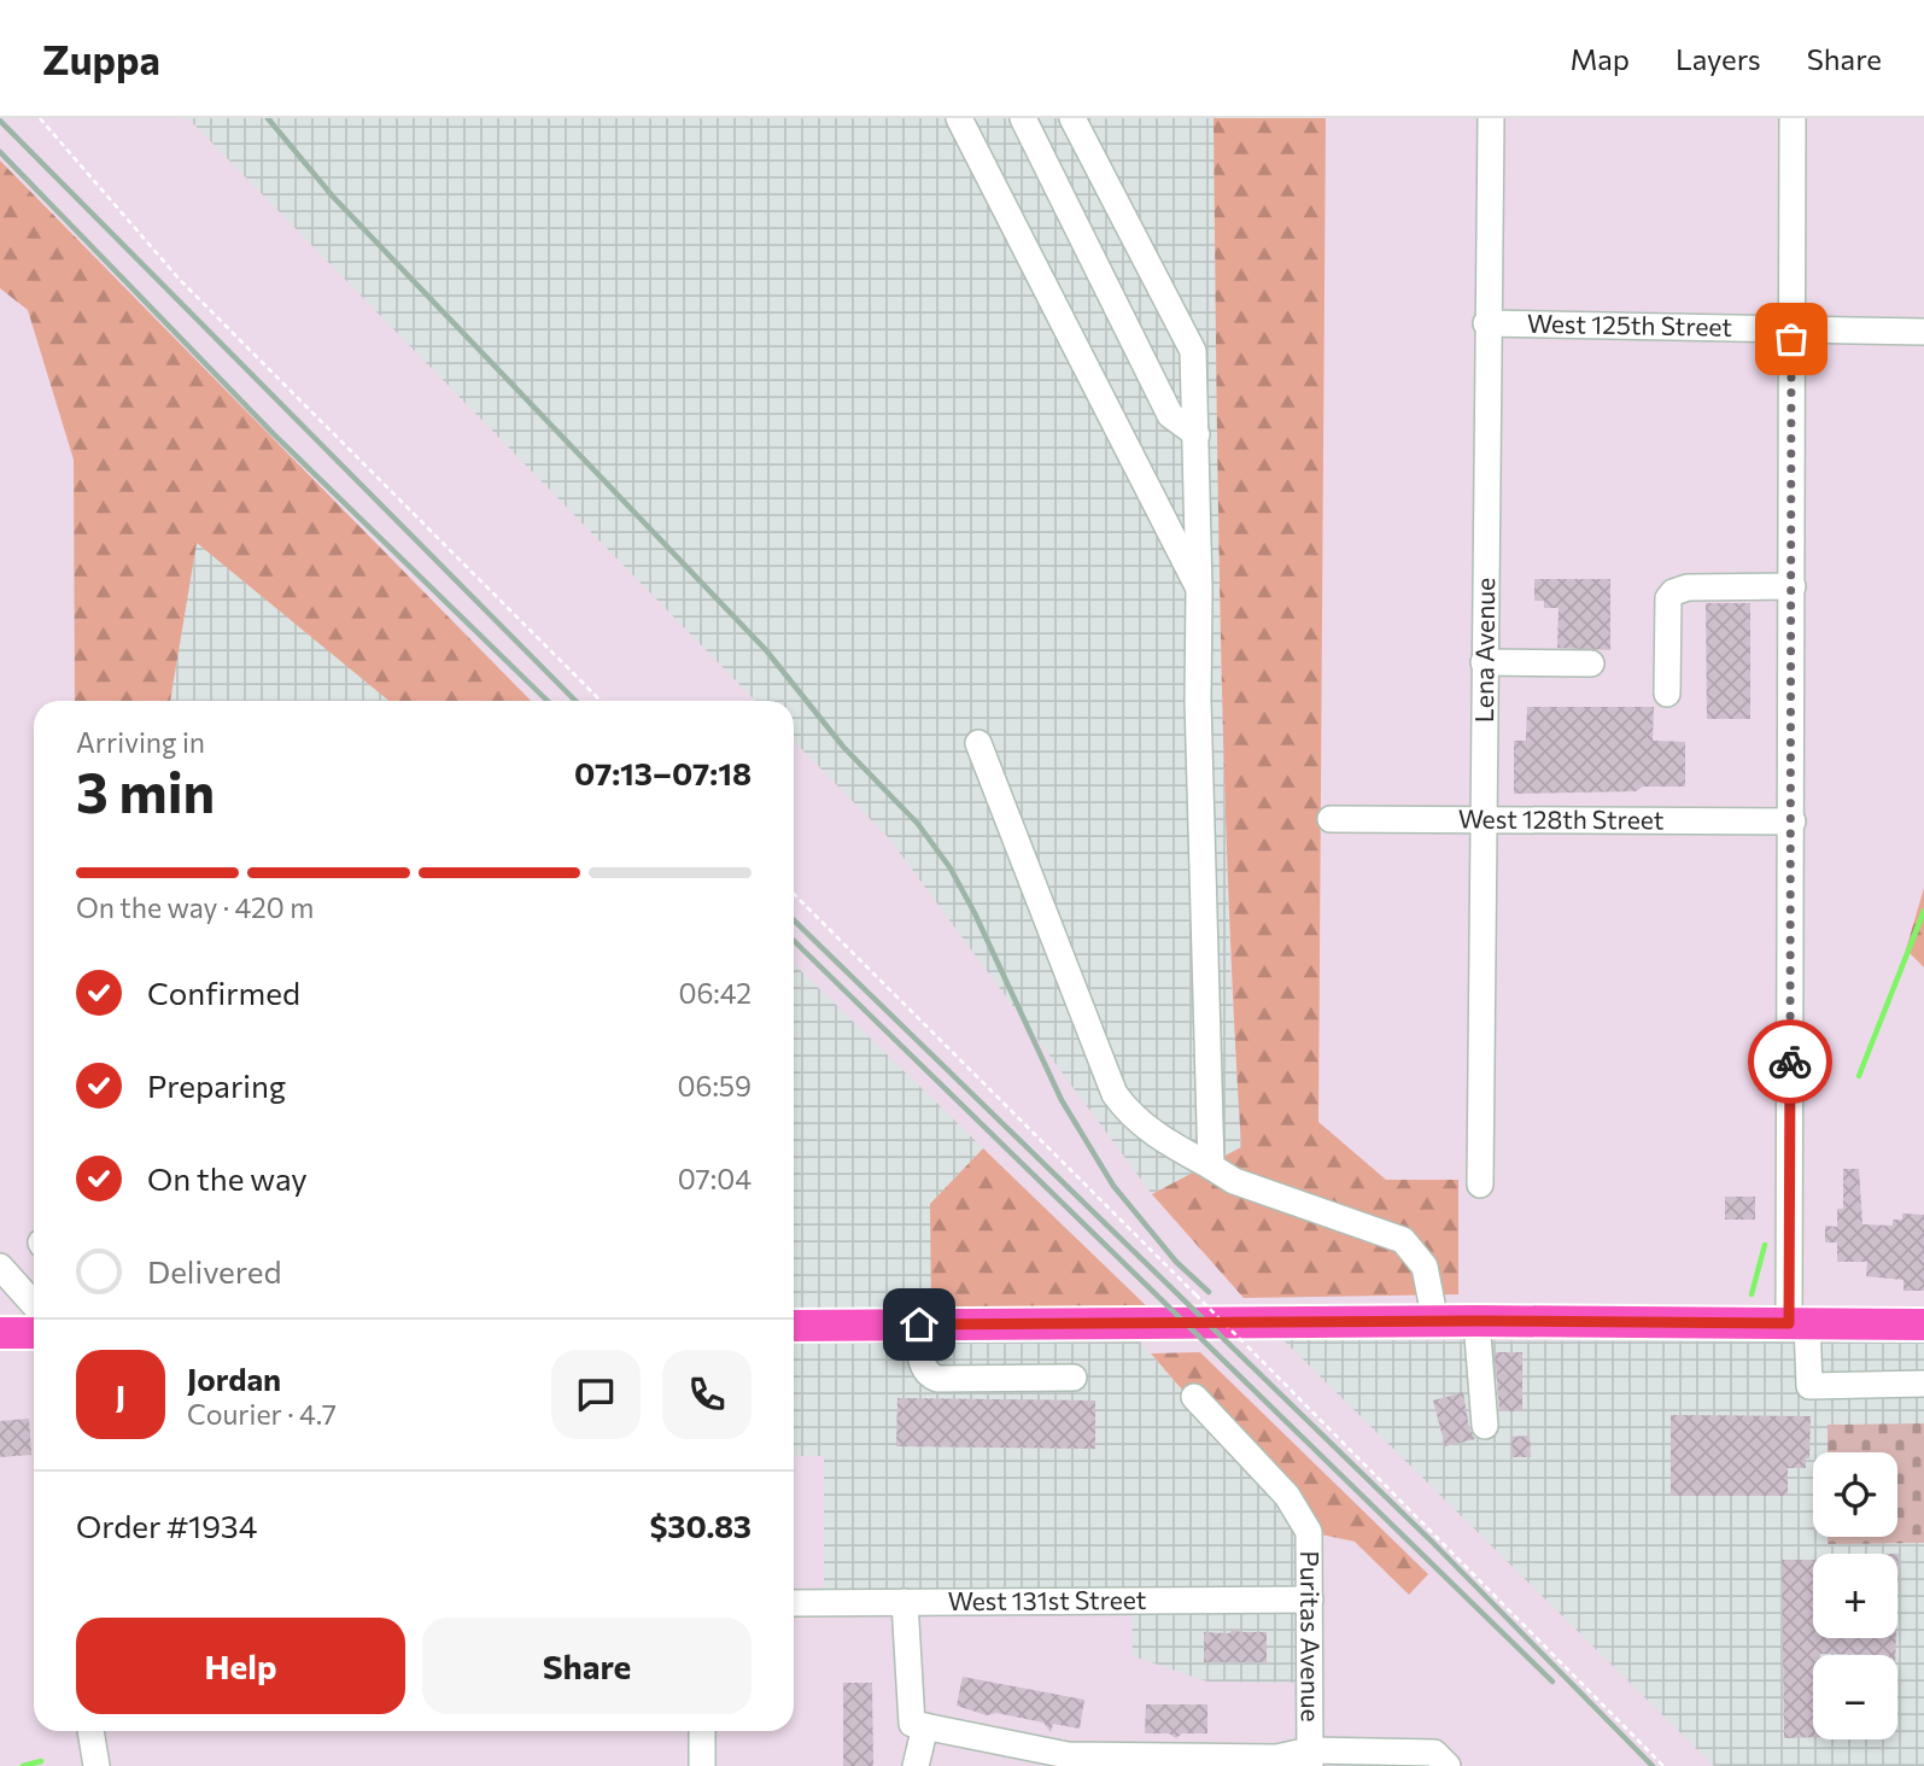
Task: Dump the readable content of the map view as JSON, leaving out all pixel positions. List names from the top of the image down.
{
  "streets": {
    "street": [
      "West 125th Street",
      "Lena Avenue",
      "West 128th Street",
      "West 131st Street",
      "Puritas Avenue"
    ]
  },
  "crossings": [
    ["West 125th Street", "Lena Avenue"],
    ["Lena Avenue", "West 128th Street"],
    ["West 131st Street", "Puritas Avenue"]
  ],
  "page": {
    "header": "Zuppa",
    "nav": ["Map", "Layers", "Share"],
    "heading": ["3 min", "Arriving in", "07:13–07:18"],
    "panel": [
      "Jordan",
      "Courier · 4.7",
      "Order #1934",
      "$30.83"
    ],
    "bar": "On the way · 420 m",
    "list": [
      ["Confirmed", "06:42"],
      ["Preparing", "06:59"],
      ["On the way", "07:04"],
      "Delivered"
    ],
    "round": "J",
    "map_buttons": ["+", "−"],
    "buttons": ["Help", "Share"]
  }
}
